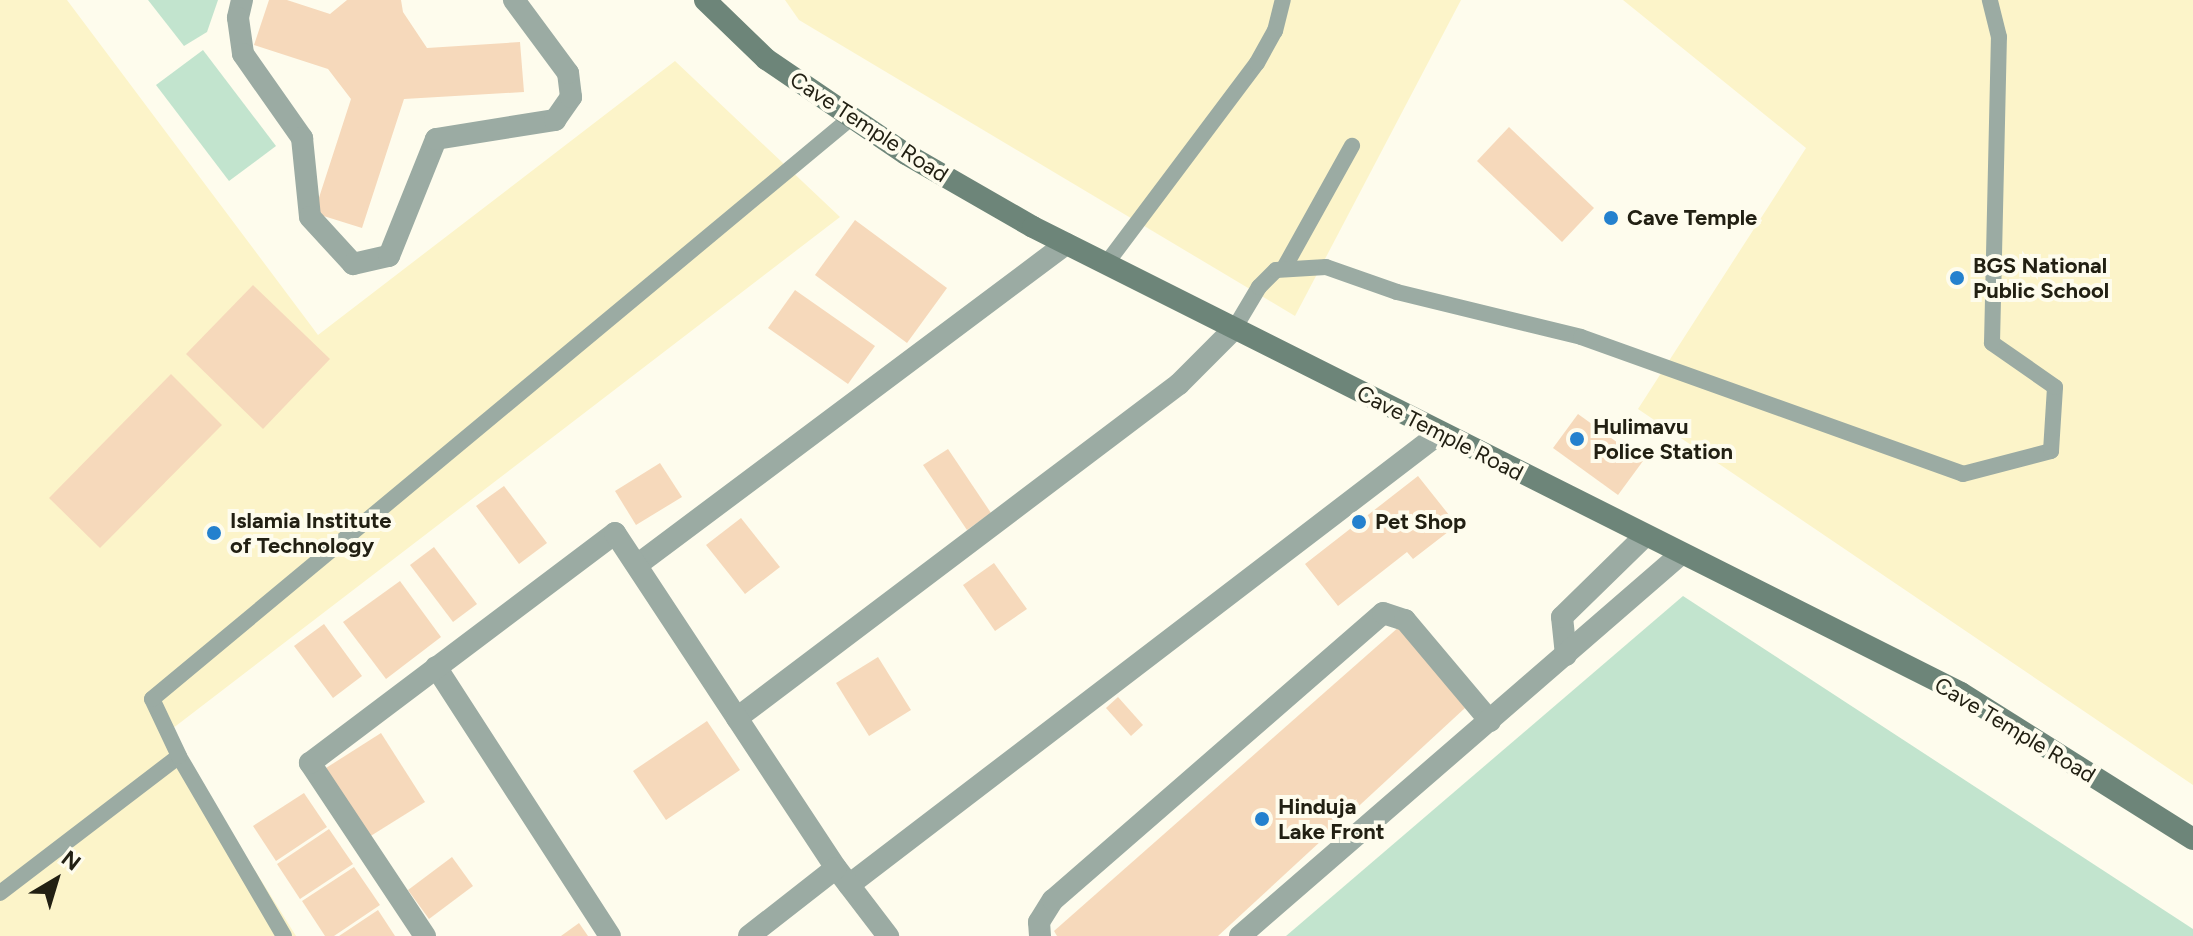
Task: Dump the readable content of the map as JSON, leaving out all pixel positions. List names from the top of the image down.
{
  "streets": {
    "main road": ["Cave Temple Road"]
  },
  "places": [
    "Cave Temple",
    "BGS National Public School",
    "Hulimavu Police Station",
    "Pet Shop",
    "Islamia Institute of Technology",
    "Hinduja Lake Front"
  ],
  "north": "top right"
}
